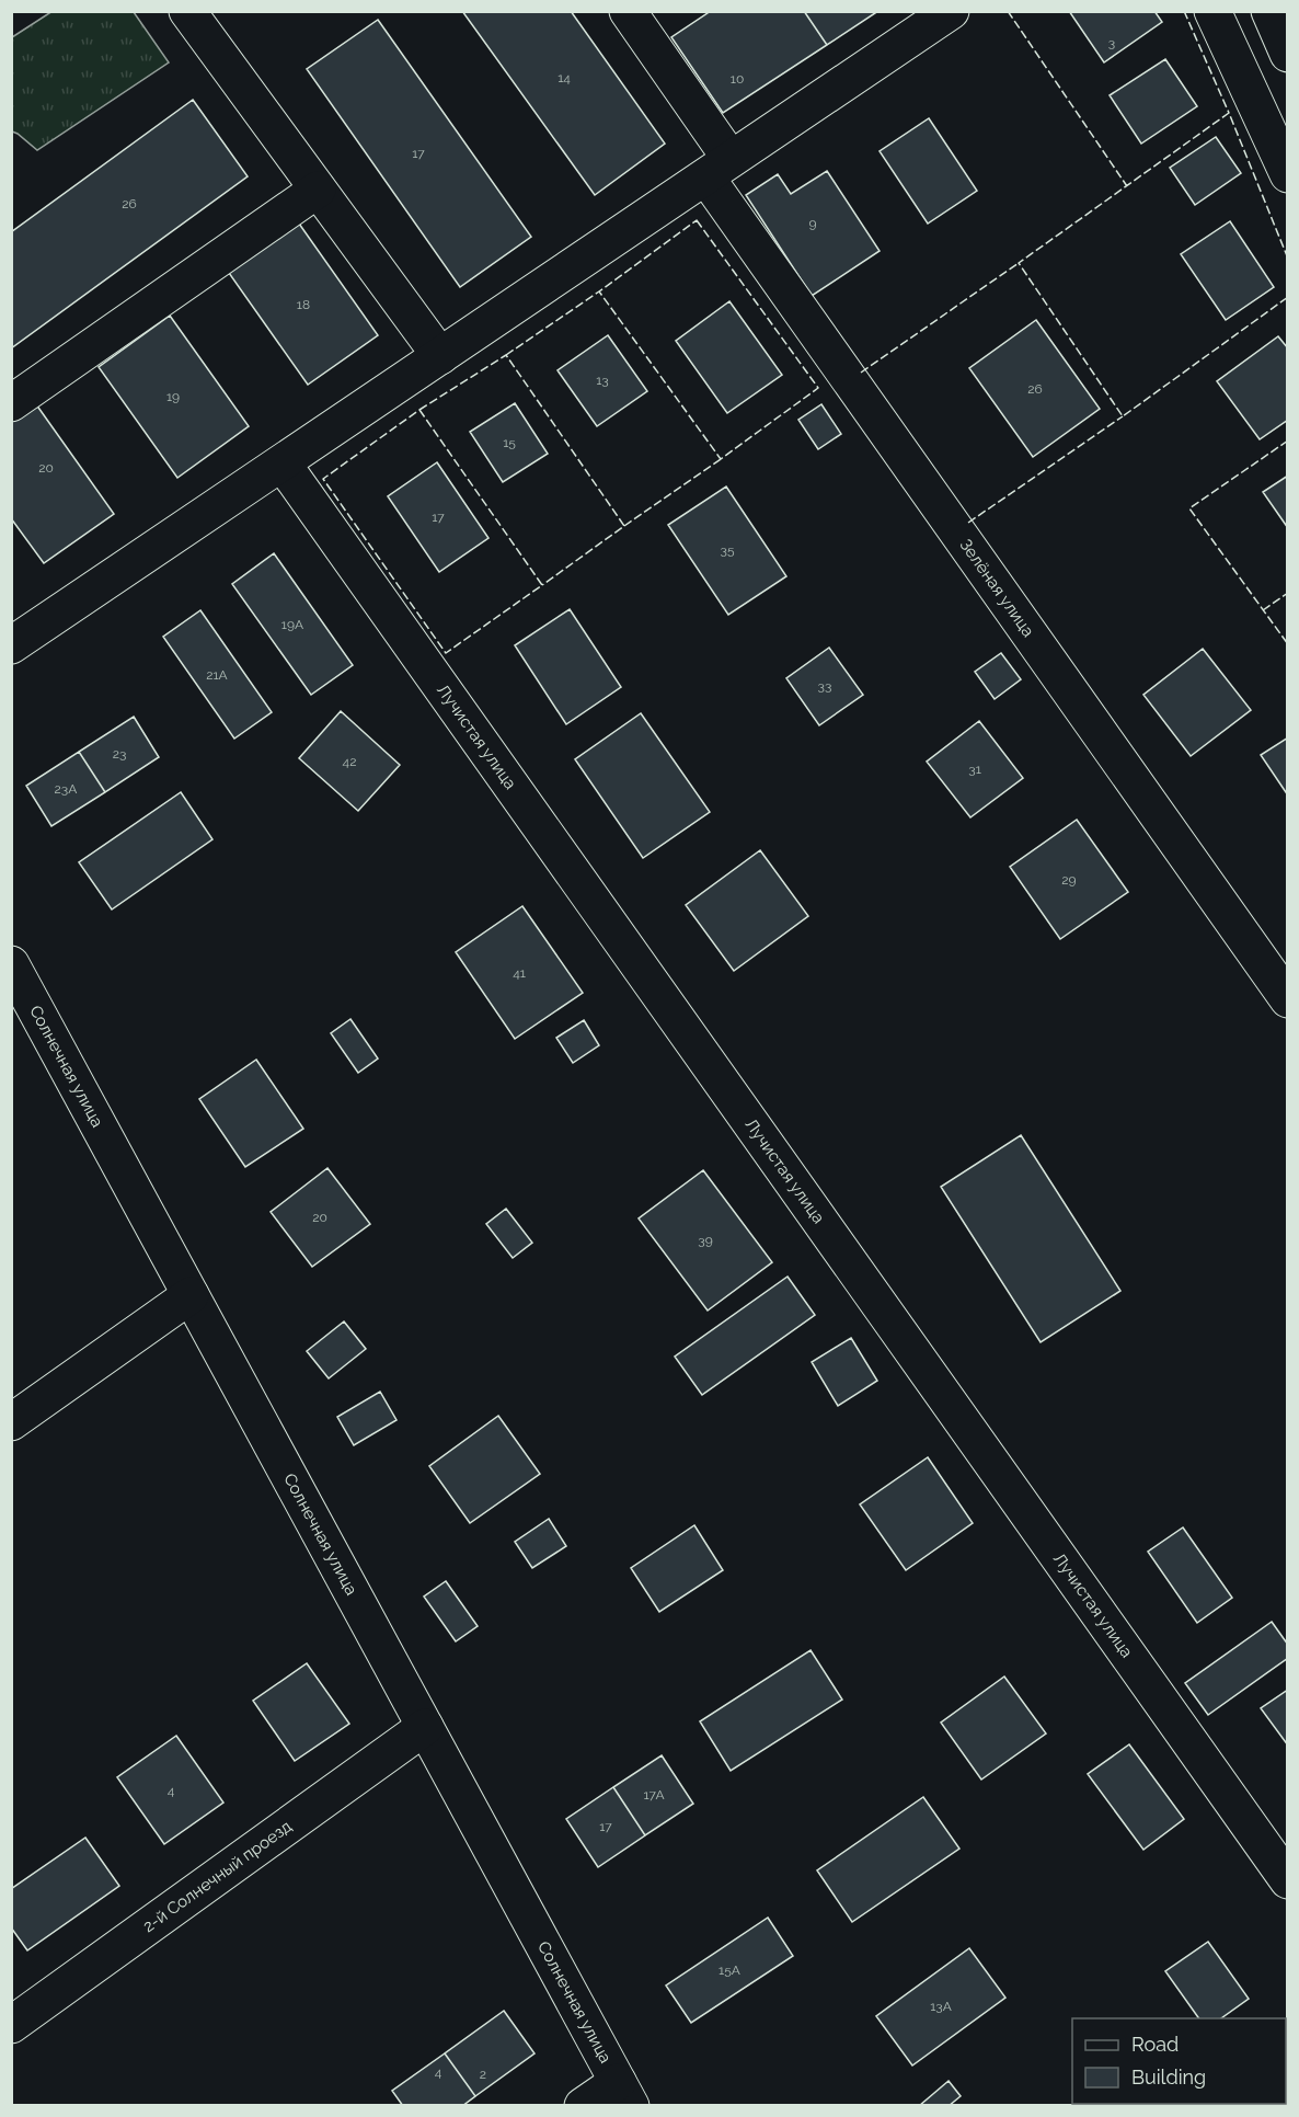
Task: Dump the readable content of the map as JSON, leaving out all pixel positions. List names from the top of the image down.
{
  "streets": {
    "street": [
      "Зелёная улица",
      "Лучистая улица",
      "Солнечная улица",
      "2-й Солнечный проезд"
    ]
  },
  "crossings": [
    ["Солнечная улица", "2-й Солнечный проезд"]
  ],
  "house_numbers": [
    "3",
    "14",
    "10",
    "17",
    "26",
    "9",
    "18",
    "13",
    "26",
    "19",
    "15",
    "20",
    "17",
    "35",
    "19А",
    "21А",
    "33",
    "23",
    "42",
    "31",
    "23А",
    "29",
    "41",
    "20",
    "39",
    "4",
    "17А",
    "17",
    "15А",
    "13А",
    "4",
    "2"
  ],
  "legend": ["Road", "Building"]
}
